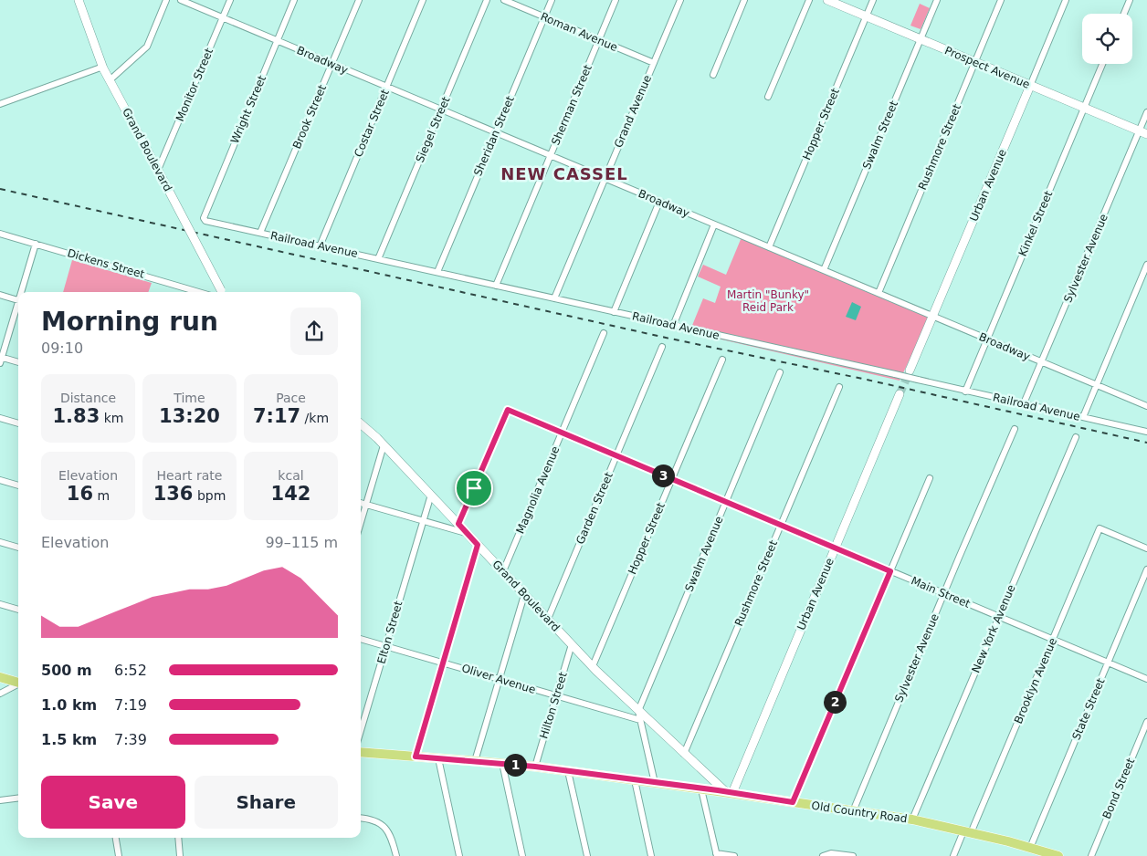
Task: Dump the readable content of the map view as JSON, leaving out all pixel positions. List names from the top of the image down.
{
  "streets": {
    "main road": ["Old Country Road"],
    "street": [
      "Roman Avenue",
      "Broadway",
      "Prospect Avenue",
      "Monitor Street",
      "Sherman Street",
      "Wright Street",
      "Grand Avenue",
      "Brook Street",
      "Costar Street",
      "Hopper Street",
      "Siegel Street",
      "Swalm Street",
      "Sheridan Street",
      "Rushmore Street",
      "Grand Boulevard",
      "Urban Avenue",
      "Kinkel Street",
      "Railroad Avenue",
      "Sylvester Avenue",
      "Dickens Street",
      "Magnolia Avenue",
      "Garden Street",
      "Swalm Avenue",
      "Main Street",
      "New York Avenue",
      "Elton Street",
      "Oliver Avenue",
      "Brooklyn Avenue",
      "Hilton Street",
      "State Street",
      "Bond Street"
    ]
  },
  "crossings": [
    ["Roman Avenue", "Sherman Street"],
    ["Roman Avenue", "Grand Avenue"],
    ["Roman Avenue", "Sheridan Street"],
    ["Broadway", "Monitor Street"],
    ["Broadway", "Sherman Street"],
    ["Broadway", "Wright Street"],
    ["Broadway", "Grand Avenue"],
    ["Broadway", "Brook Street"],
    ["Broadway", "Costar Street"],
    ["Broadway", "Hopper Street"],
    ["Broadway", "Siegel Street"],
    ["Broadway", "Swalm Street"],
    ["Broadway", "Sheridan Street"],
    ["Broadway", "Rushmore Street"],
    ["Broadway", "Urban Avenue"],
    ["Broadway", "Kinkel Street"],
    ["Broadway", "Sylvester Avenue"],
    ["Prospect Avenue", "Hopper Street"],
    ["Prospect Avenue", "Swalm Street"],
    ["Prospect Avenue", "Rushmore Street"],
    ["Prospect Avenue", "Urban Avenue"],
    ["Prospect Avenue", "Kinkel Street"],
    ["Prospect Avenue", "Sylvester Avenue"],
    ["Monitor Street", "Grand Boulevard"],
    ["Sherman Street", "Railroad Avenue"],
    ["Wright Street", "Railroad Avenue"],
    ["Grand Avenue", "Railroad Avenue"],
    ["Brook Street", "Railroad Avenue"],
    ["Costar Street", "Railroad Avenue"],
    ["Hopper Street", "Grand Boulevard"],
    ["Hopper Street", "Main Street"],
    ["Siegel Street", "Railroad Avenue"],
    ["Sheridan Street", "Railroad Avenue"],
    ["Rushmore Street", "Grand Boulevard"],
    ["Rushmore Street", "Main Street"],
    ["Grand Boulevard", "Urban Avenue"],
    ["Grand Boulevard", "Magnolia Avenue"],
    ["Grand Boulevard", "Garden Street"],
    ["Grand Boulevard", "Swalm Avenue"],
    ["Grand Boulevard", "Main Street"],
    ["Grand Boulevard", "Elton Street"],
    ["Grand Boulevard", "Hilton Street"],
    ["Grand Boulevard", "Old Country Road"],
    ["Urban Avenue", "Main Street"],
    ["Urban Avenue", "Old Country Road"],
    ["Kinkel Street", "Railroad Avenue"],
    ["Railroad Avenue", "Sylvester Avenue"],
    ["Sylvester Avenue", "Main Street"],
    ["Sylvester Avenue", "Old Country Road"],
    ["Magnolia Avenue", "Main Street"],
    ["Garden Street", "Main Street"],
    ["Swalm Avenue", "Main Street"],
    ["Main Street", "New York Avenue"],
    ["Main Street", "Brooklyn Avenue"],
    ["Main Street", "State Street"],
    ["New York Avenue", "Old Country Road"],
    ["Elton Street", "Oliver Avenue"],
    ["Oliver Avenue", "Hilton Street"],
    ["Brooklyn Avenue", "Old Country Road"],
    ["Hilton Street", "Old Country Road"],
    ["State Street", "Old Country Road"]
  ],
  "districts": ["NEW CASSEL"],
  "parks": ["Martin \"Bunky\" Reid Park"],
  "page": {
    "heading": ["Morning run", "09:10"],
    "stats": [
      ["Distance", "1.83 km"],
      ["Time", "13:20"],
      ["Pace", "7:17 /km"],
      ["Elevation", "16 m"],
      ["Heart rate", "136 bpm"],
      ["kcal", "142"]
    ],
    "pins": ["3", "2", "1"],
    "chart": ["Elevation", "99–115 m"],
    "list": [
      {
        "name": "500 m",
        "note": "6:52"
      },
      {
        "name": "1.0 km",
        "note": "7:19"
      },
      {
        "name": "1.5 km",
        "note": "7:39"
      }
    ],
    "buttons": ["Save", "Share"]
  }
}
